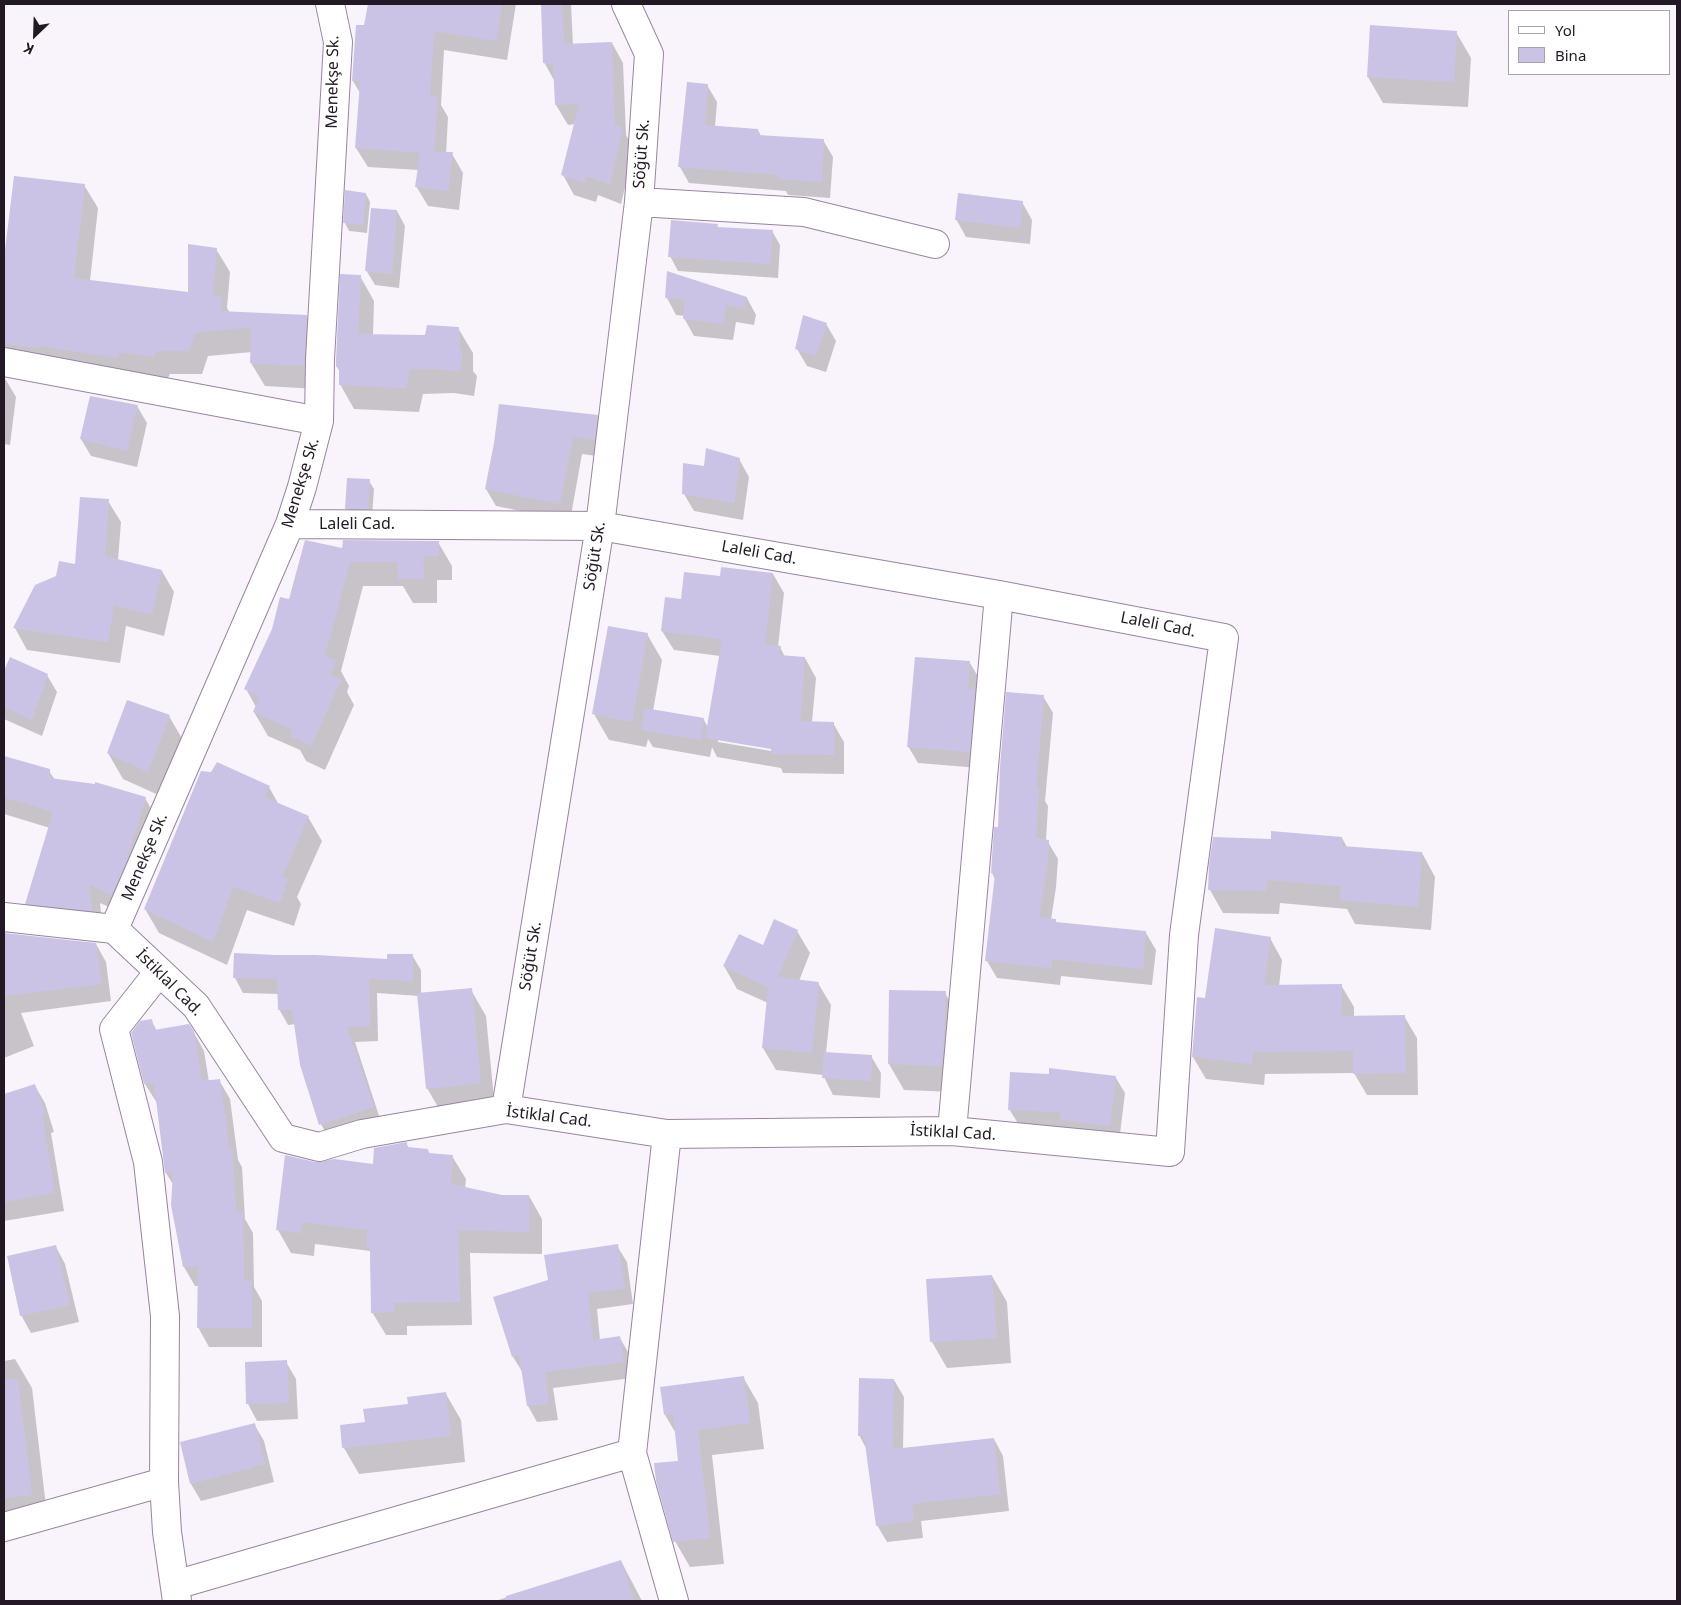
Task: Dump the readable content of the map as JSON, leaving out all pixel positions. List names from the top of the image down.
{
  "streets": {
    "street": [
      "Menekşe Sk.",
      "Söğüt Sk.",
      "Laleli Cad.",
      "İstiklal Cad."
    ]
  },
  "crossings": [
    ["Menekşe Sk.", "Laleli Cad."],
    ["Menekşe Sk.", "İstiklal Cad."],
    ["Söğüt Sk.", "Laleli Cad."],
    ["Söğüt Sk.", "İstiklal Cad."],
    ["Laleli Cad.", "İstiklal Cad."]
  ],
  "legend": ["Yol", "Bina"],
  "north": "bottom left"
}
